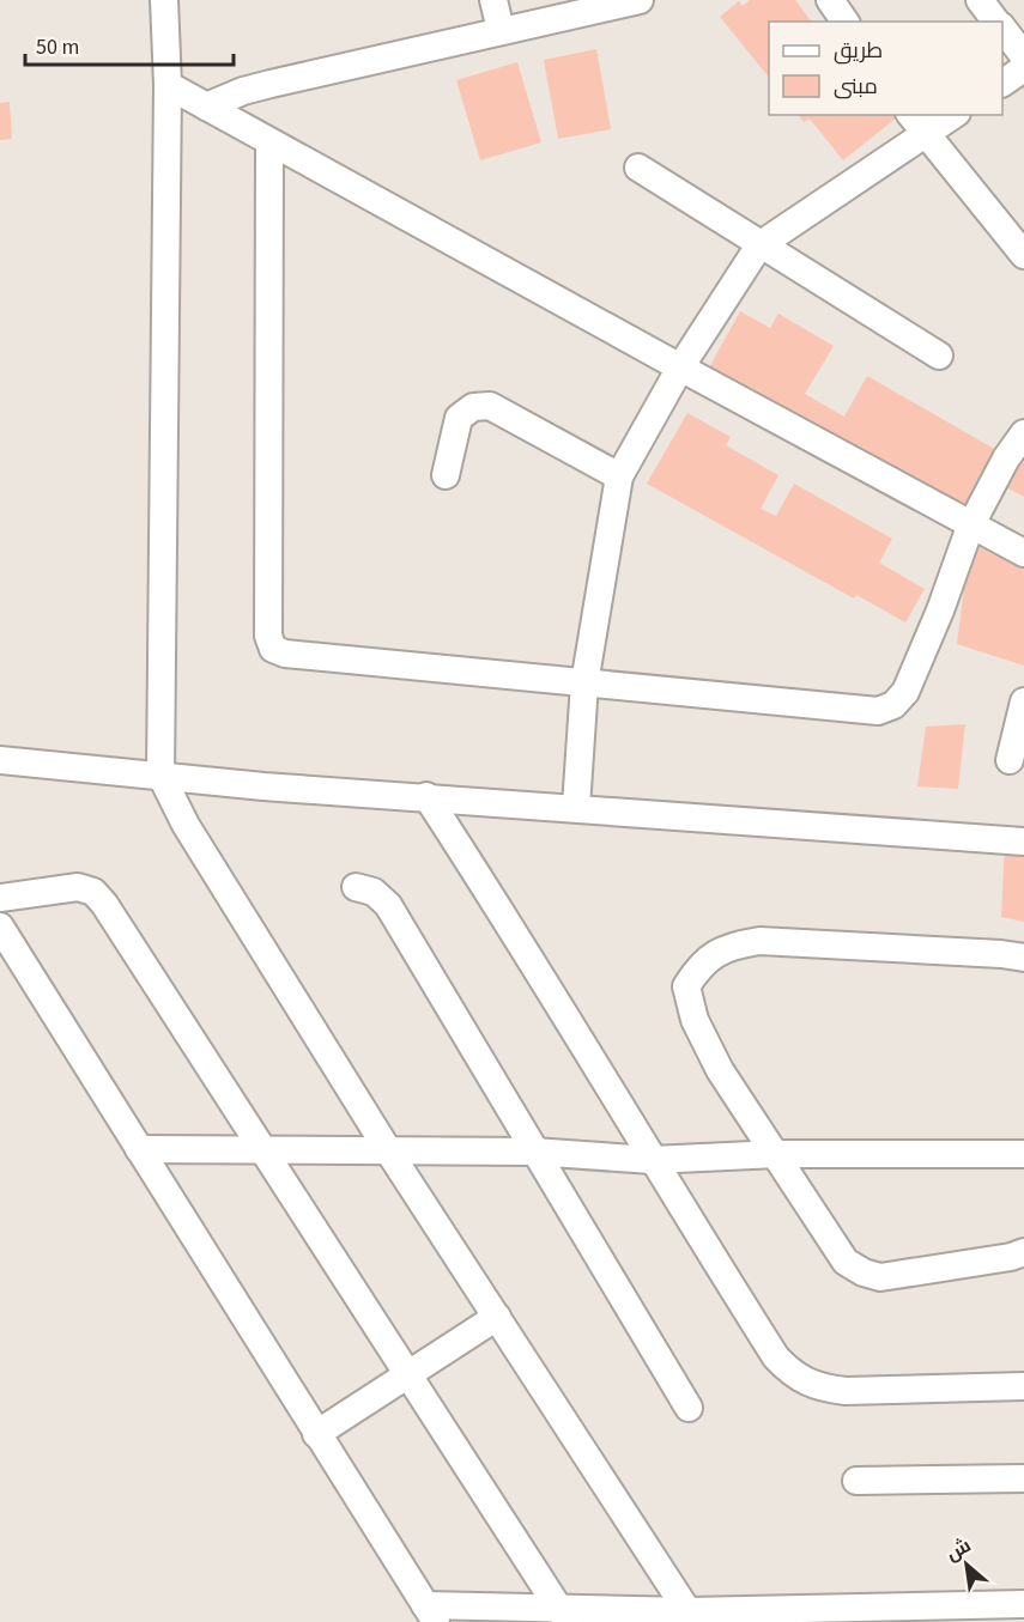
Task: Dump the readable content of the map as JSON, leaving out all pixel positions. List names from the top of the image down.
{
  "legend": ["طريق", "مبنى"],
  "scale_bar": "50 m",
  "north": "top left"
}
